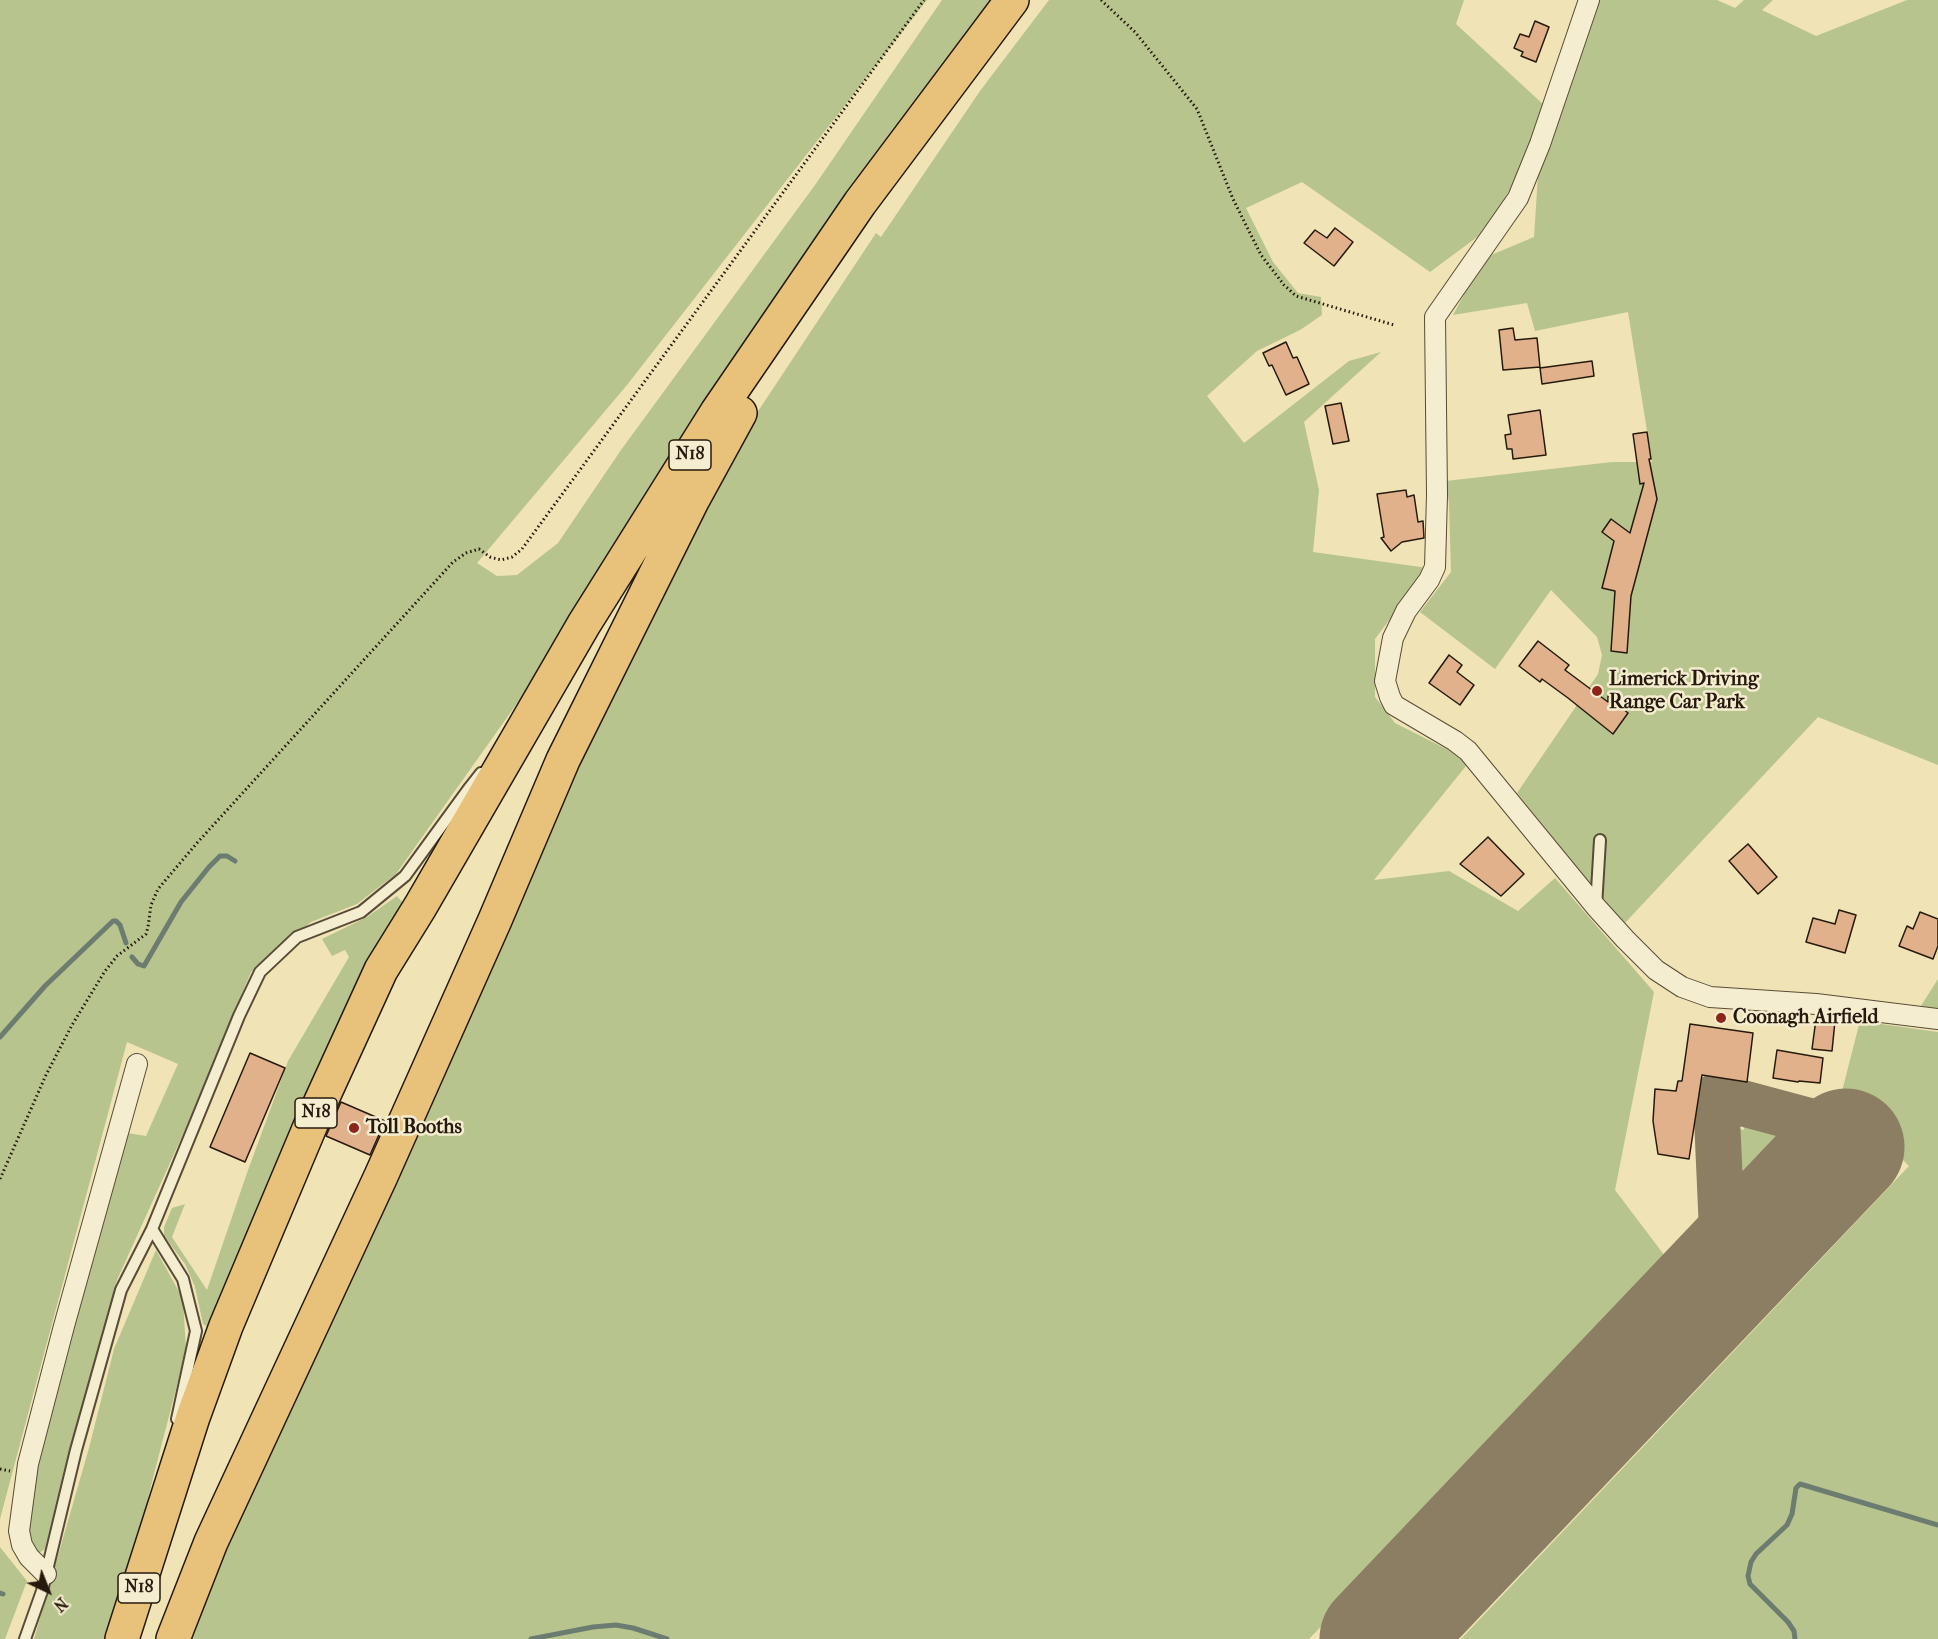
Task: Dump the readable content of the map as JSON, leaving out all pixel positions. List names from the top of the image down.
{
  "streets": {
    "highway": ["N18"]
  },
  "places": ["Limerick Driving Range Car Park", "Coonagh Airfield", "Toll Booths"],
  "north": "bottom right"
}
